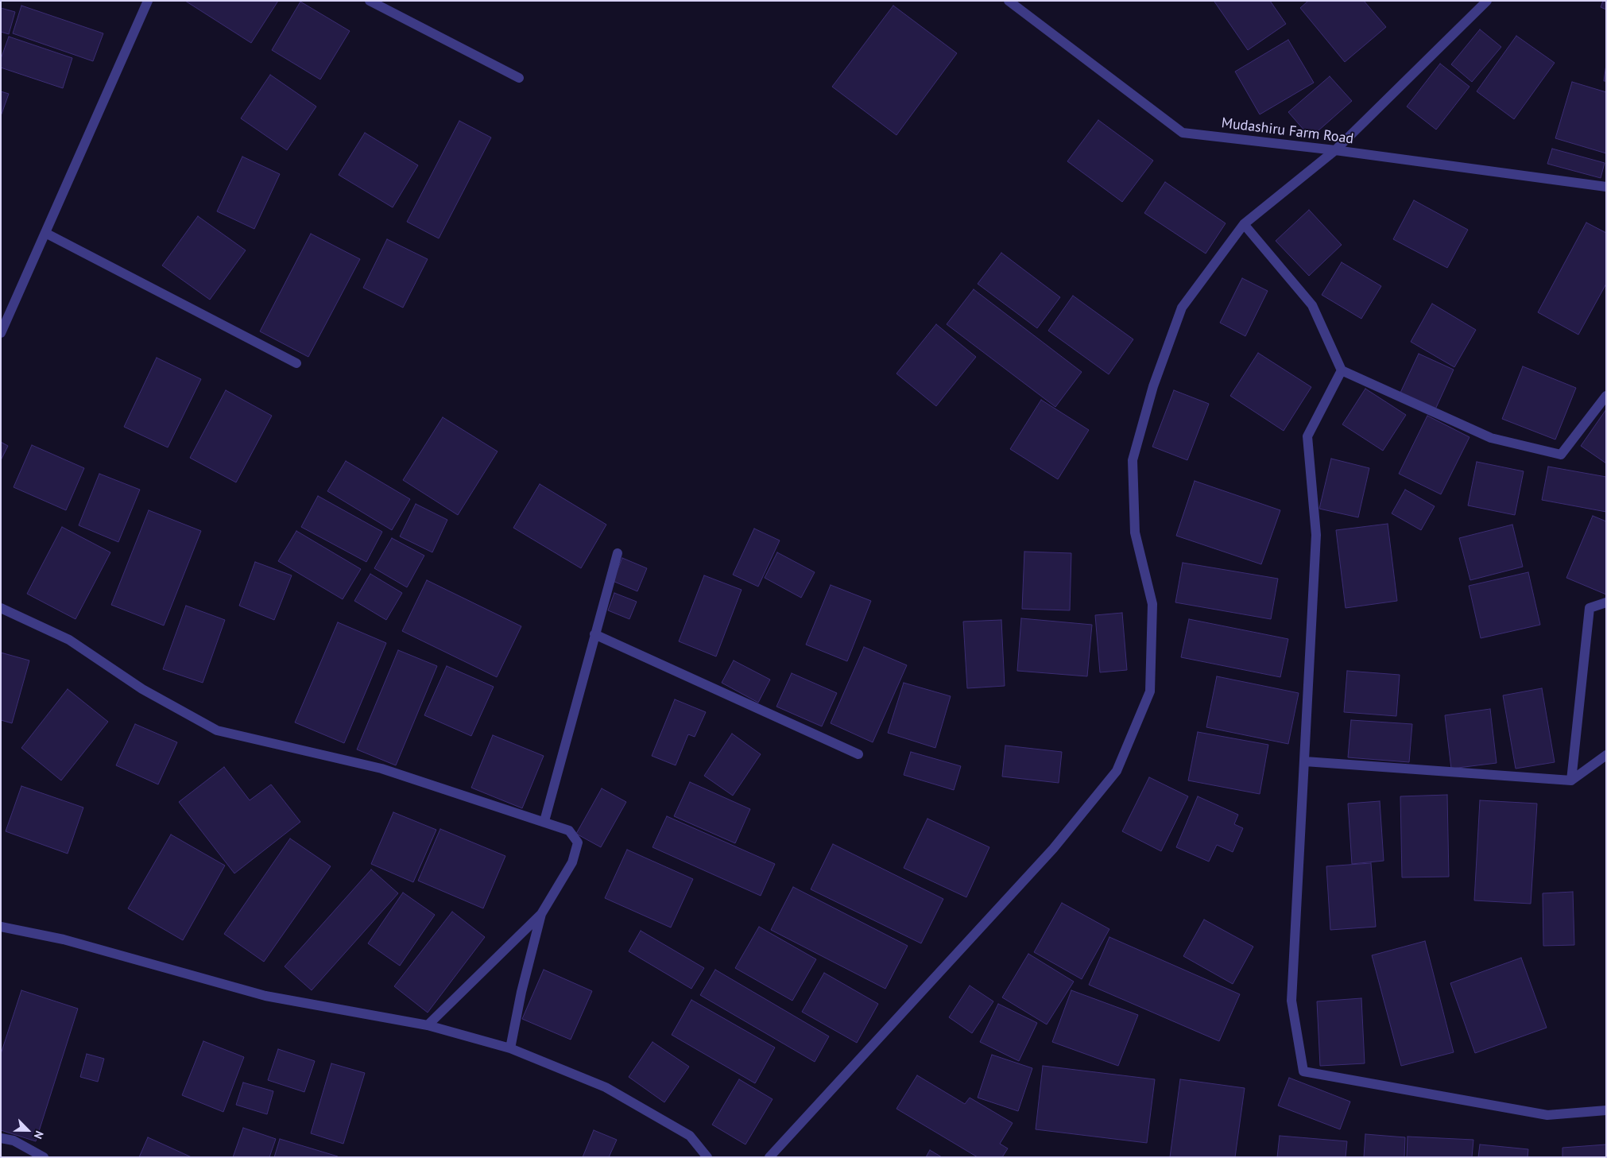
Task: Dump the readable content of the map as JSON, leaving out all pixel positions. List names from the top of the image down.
{
  "streets": {
    "street": ["Mudashiru Farm Road"]
  },
  "north": "bottom right"
}
